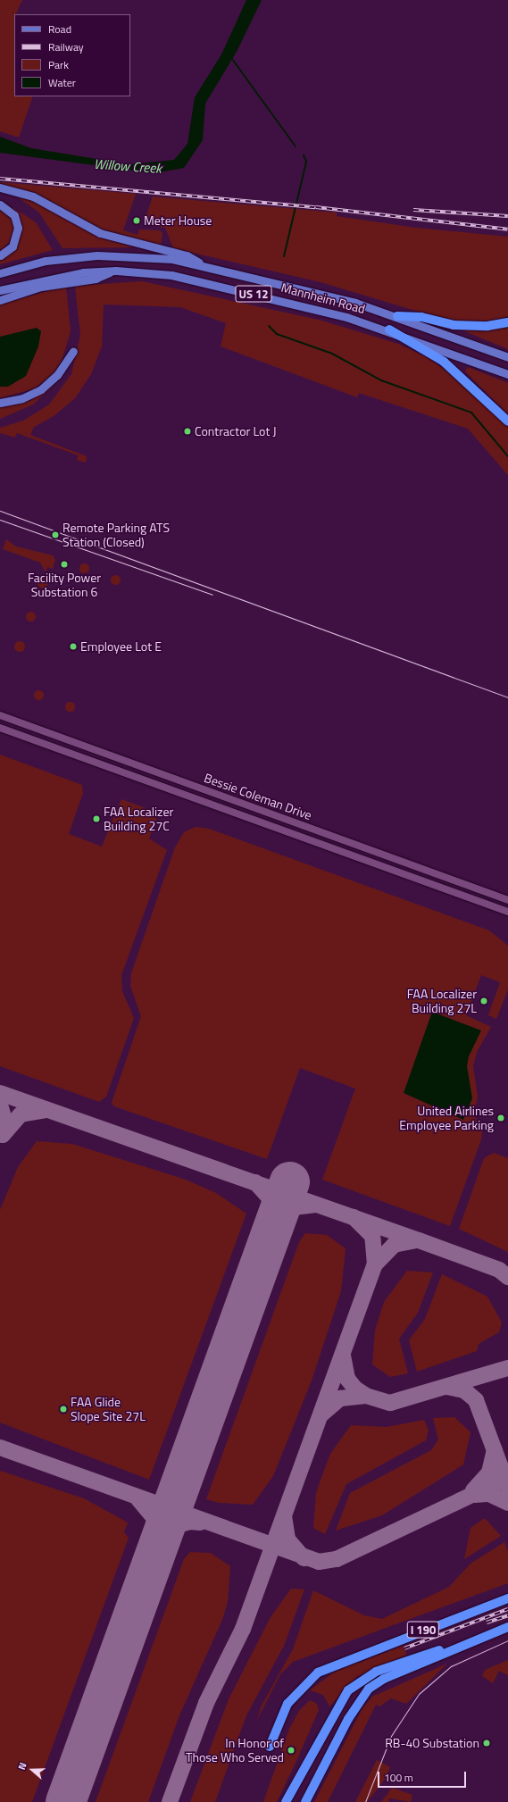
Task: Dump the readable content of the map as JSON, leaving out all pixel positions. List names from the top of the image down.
{
  "streets": {
    "highway": ["I 190"],
    "main road": ["US 12", "Mannheim Road"],
    "street": ["Bessie Coleman Drive"]
  },
  "water": ["Willow Creek"],
  "places": [
    "Meter House",
    "Contractor Lot J",
    "Remote Parking ATS Station (Closed)",
    "Facility Power Substation 6",
    "Employee Lot E",
    "FAA Localizer Building 27C",
    "FAA Localizer Building 27L",
    "United Airlines Employee Parking",
    "FAA Glide Slope Site 27L",
    "RB-40 Substation",
    "In Honor of Those Who Served"
  ],
  "legend": [
    "Road",
    "Railway",
    "Park",
    "Water"
  ],
  "scale_bar": "100 m",
  "north": "left"
}
